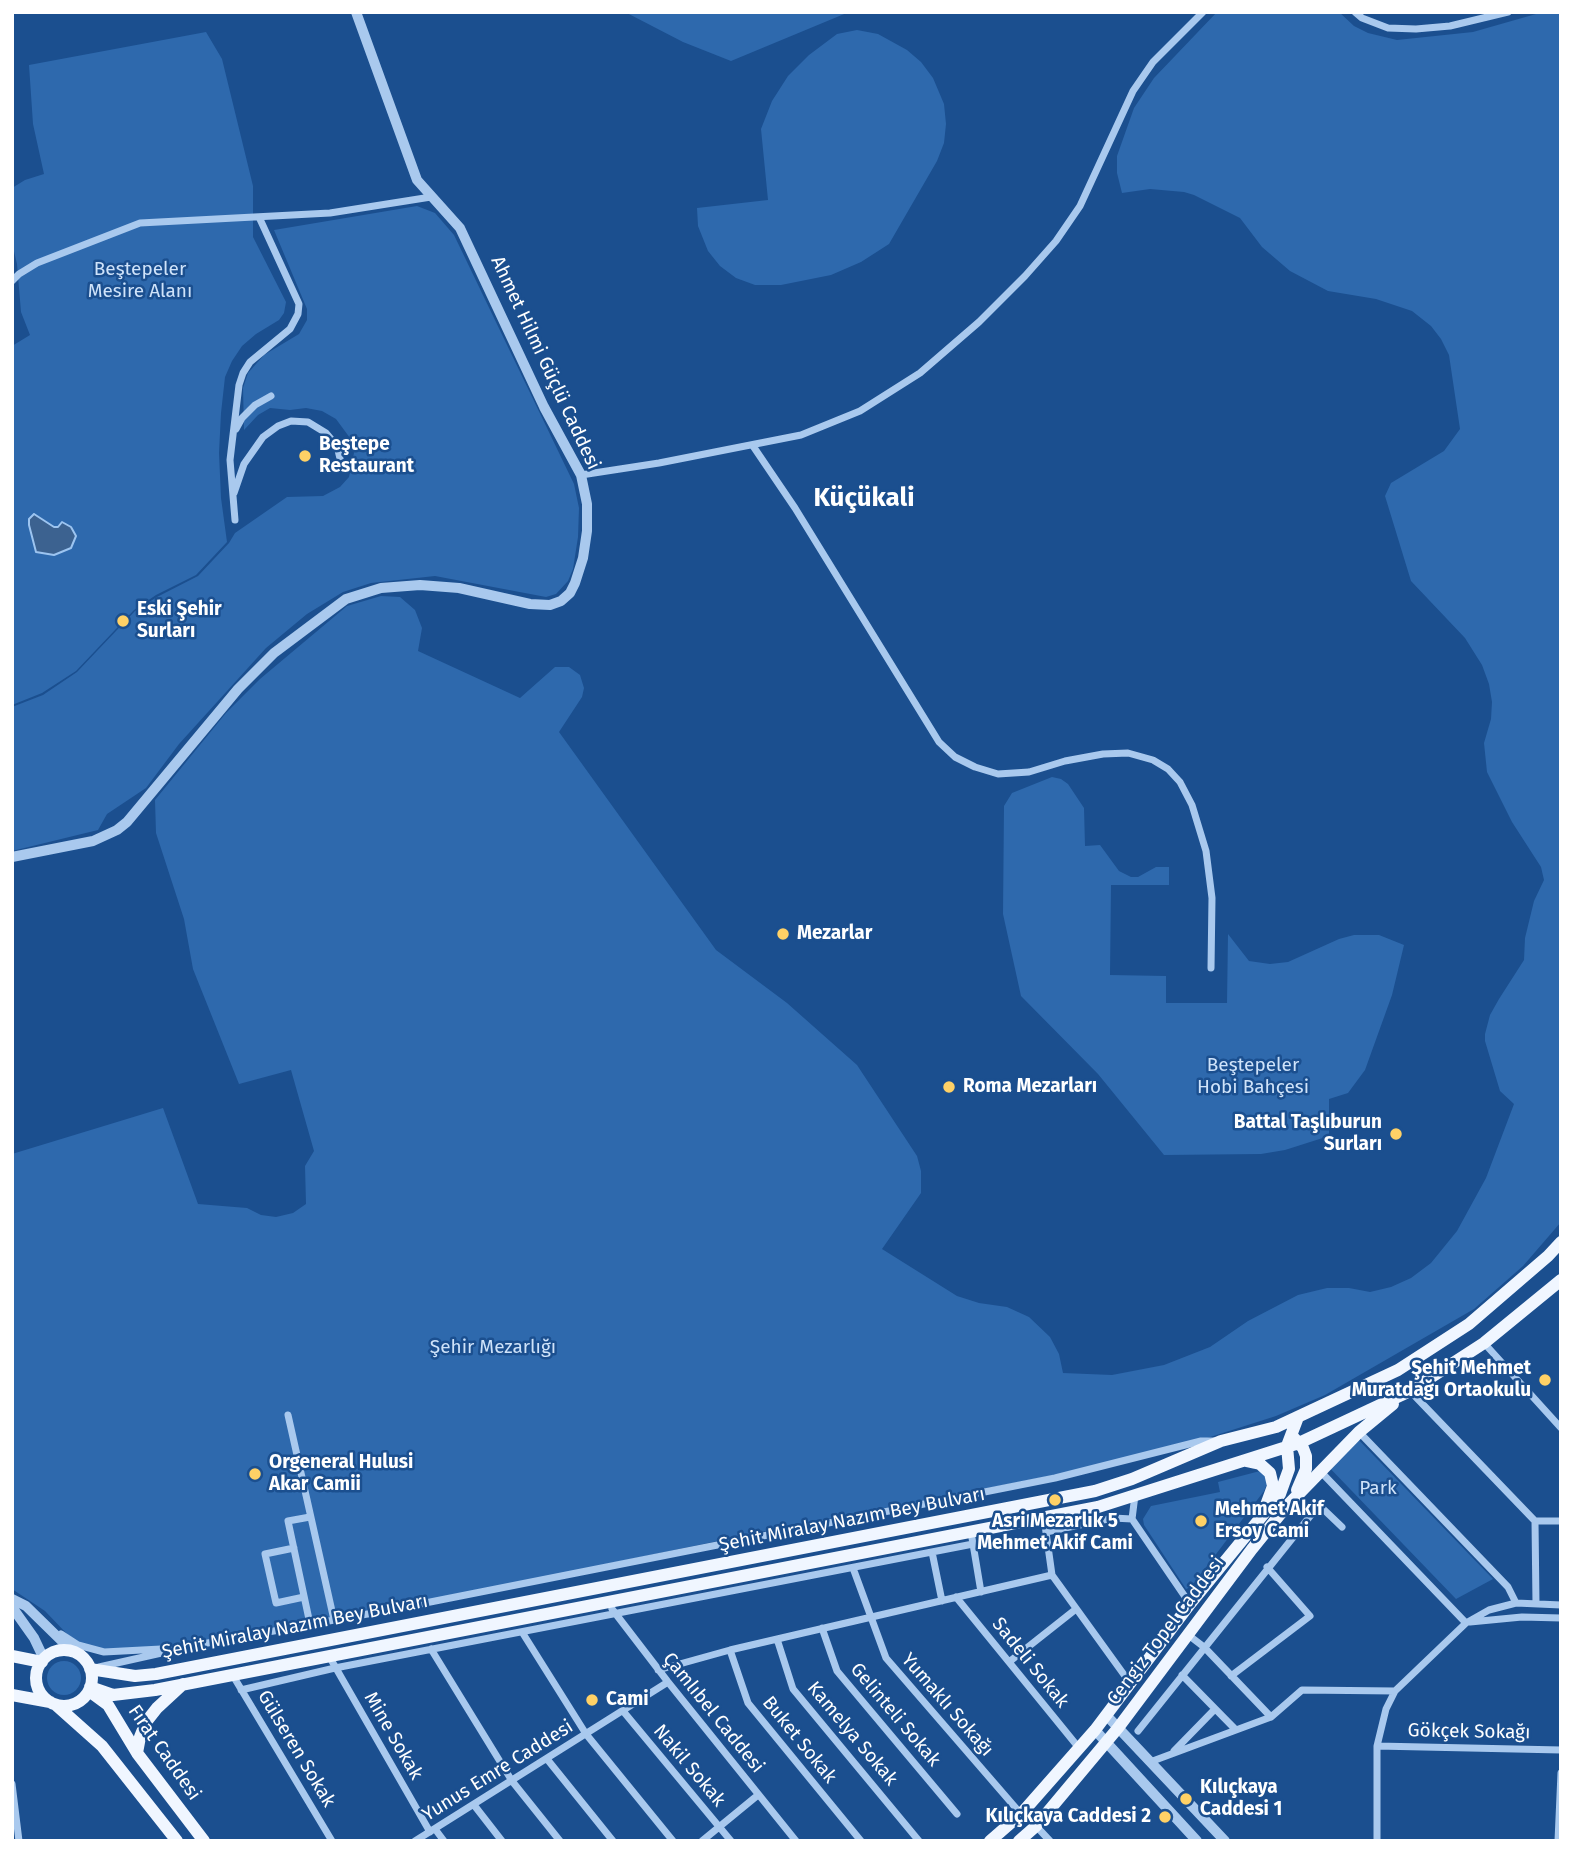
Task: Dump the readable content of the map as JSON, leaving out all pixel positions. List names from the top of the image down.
{
  "streets": {
    "main road": ["Şehit Miralay Nazım Bey Bulvarı", "Cengiz Topel Caddesi", "Fırat Caddesi"],
    "street": [
      "Ahmet Hilmi Güçlü Caddesi",
      "Sadeli Sokak",
      "Yumaklı Sokağı",
      "Çamlıbel Caddesi",
      "Gelinteli Sokak",
      "Gökçek Sokağı",
      "Kamelya Sokak",
      "Mine Sokak",
      "Buket Sokak",
      "Gülseren Sokak",
      "Nakil Sokak",
      "Yunus Emre Caddesi"
    ]
  },
  "crossings": [
    ["Şehit Miralay Nazım Bey Bulvarı", "Cengiz Topel Caddesi"],
    ["Şehit Miralay Nazım Bey Bulvarı", "Çamlıbel Caddesi"],
    ["Şehit Miralay Nazım Bey Bulvarı", "Mine Sokak"],
    ["Şehit Miralay Nazım Bey Bulvarı", "Gülseren Sokak"],
    ["Şehit Miralay Nazım Bey Bulvarı", "Fırat Caddesi"],
    ["Cengiz Topel Caddesi", "Sadeli Sokak"],
    ["Cengiz Topel Caddesi", "Yumaklı Sokağı"],
    ["Çamlıbel Caddesi", "Yunus Emre Caddesi"],
    ["Mine Sokak", "Yunus Emre Caddesi"],
    ["Nakil Sokak", "Yunus Emre Caddesi"]
  ],
  "districts": ["Küçükali"],
  "parks": [
    "Beştepeler Mesire Alanı",
    "Beştepeler Hobi Bahçesi",
    "Şehir Mezarlığı",
    "Park"
  ],
  "places": [
    "Beştepe Restaurant",
    "Eski Şehir Surları",
    "Mezarlar",
    "Roma Mezarları",
    "Battal Taşlıburun Surları",
    "Şehit Mehmet Muratdağı Ortaokulu",
    "Orgeneral Hulusi Akar Camii",
    "Asri Mezarlık 5 Mehmet Akif Cami",
    "Mehmet Akif Ersoy Cami",
    "Cami",
    "Kılıçkaya Caddesi 1",
    "Kılıçkaya Caddesi 2"
  ]
}
